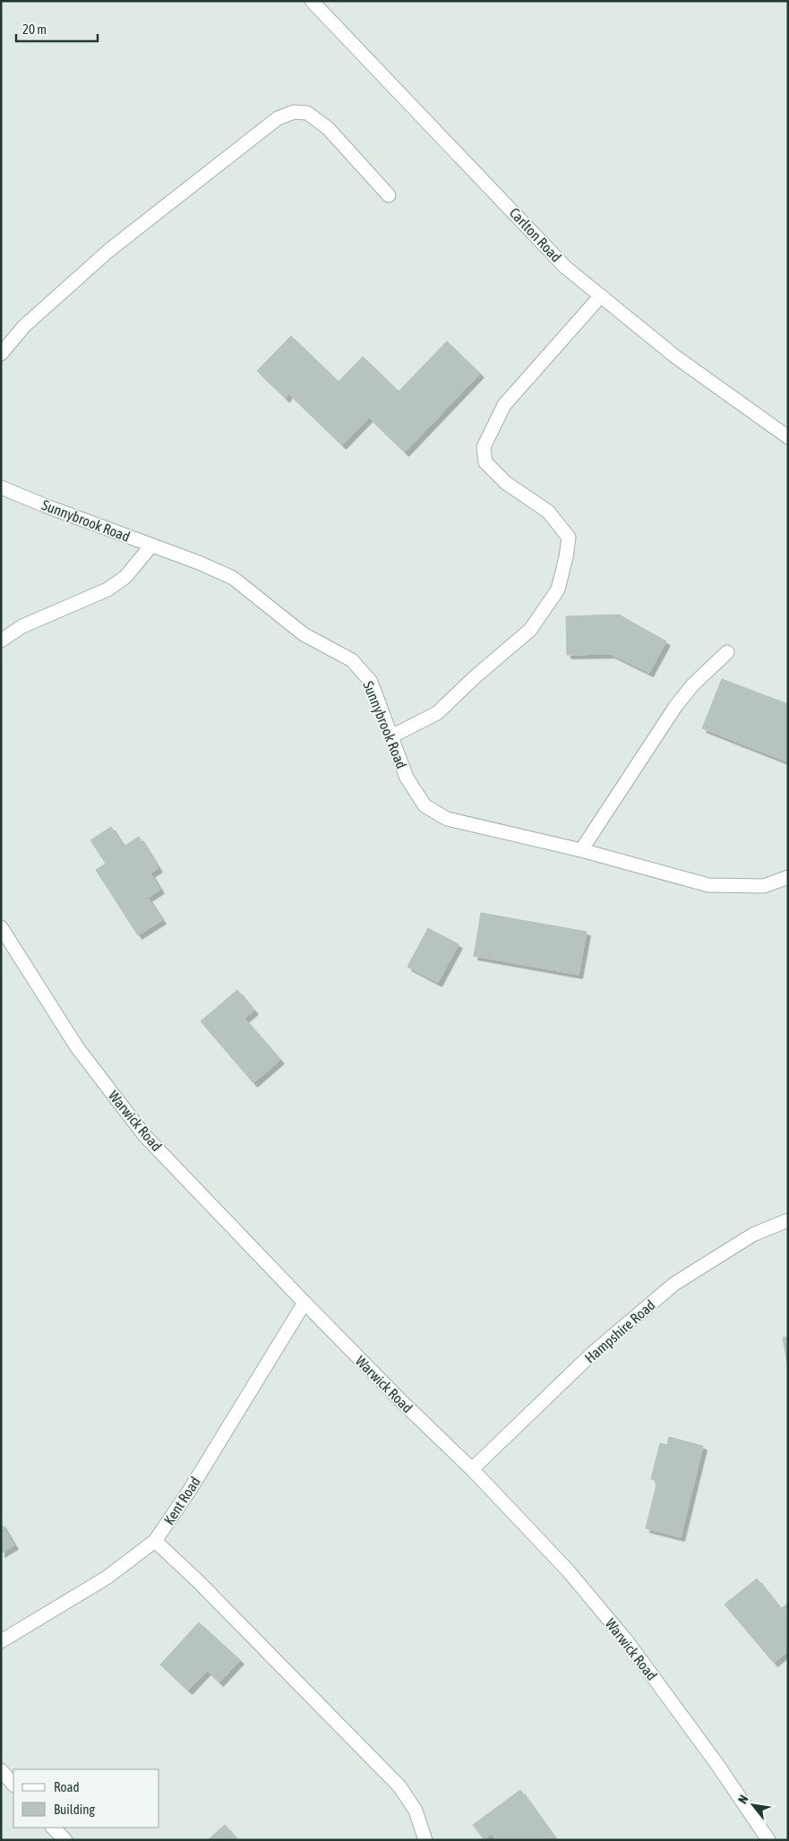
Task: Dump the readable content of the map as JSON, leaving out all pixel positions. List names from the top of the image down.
{
  "streets": {
    "street": [
      "Carlton Road",
      "Sunnybrook Road",
      "Warwick Road",
      "Hampshire Road",
      "Kent Road"
    ]
  },
  "crossings": [
    ["Warwick Road", "Hampshire Road"],
    ["Warwick Road", "Kent Road"]
  ],
  "legend": ["Road", "Building"],
  "scale_bar": "20 m",
  "north": "top left"
}
